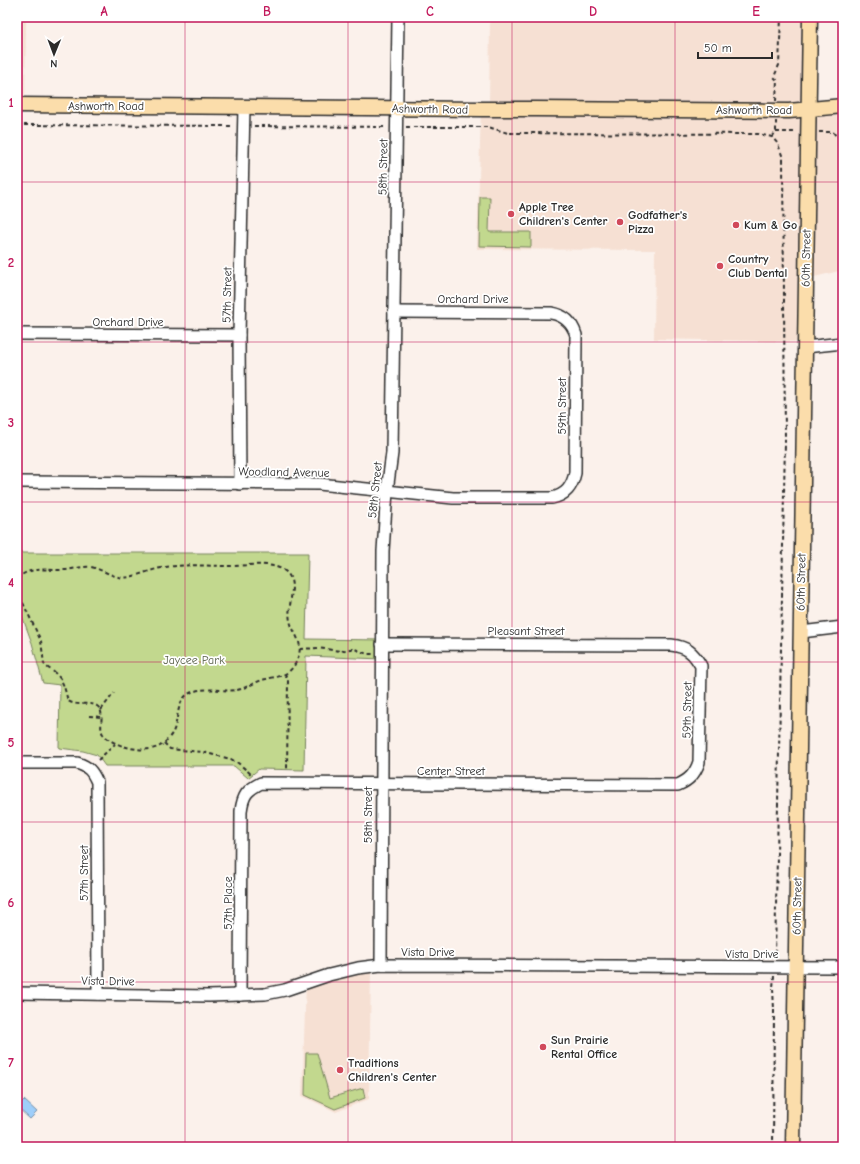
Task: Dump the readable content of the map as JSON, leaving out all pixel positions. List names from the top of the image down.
{
  "streets": {
    "main road": ["Ashworth Road", "60th Street"],
    "street": [
      "58th Street",
      "57th Street",
      "Orchard Drive",
      "59th Street",
      "Woodland Avenue",
      "Pleasant Street",
      "Center Street",
      "57th Place",
      "Vista Drive"
    ]
  },
  "crossings": [
    ["Ashworth Road", "58th Street"],
    ["Ashworth Road", "60th Street"],
    ["Ashworth Road", "57th Street"],
    ["58th Street", "Orchard Drive"],
    ["58th Street", "Woodland Avenue"],
    ["58th Street", "Pleasant Street"],
    ["58th Street", "Center Street"],
    ["58th Street", "Vista Drive"],
    ["60th Street", "Vista Drive"],
    ["57th Street", "Orchard Drive"],
    ["57th Street", "Woodland Avenue"],
    ["57th Street", "Vista Drive"],
    ["Orchard Drive", "59th Street"],
    ["59th Street", "Woodland Avenue"],
    ["59th Street", "Pleasant Street"],
    ["59th Street", "Center Street"],
    ["Center Street", "57th Place"],
    ["57th Place", "Vista Drive"]
  ],
  "parks": ["Jaycee Park"],
  "places": [
    "Apple Tree Children's Center",
    "Godfather's Pizza",
    "Kum & Go",
    "Country Club Dental",
    "Sun Prairie Rental Office",
    "Traditions Children's Center"
  ],
  "scale_bar": "50 m",
  "north": "bottom",
  "grid": {
    "columns": [
      "A",
      "B",
      "C",
      "D",
      "E"
    ],
    "rows": [
      "1",
      "2",
      "3",
      "4",
      "5",
      "6",
      "7"
    ]
  }
}
